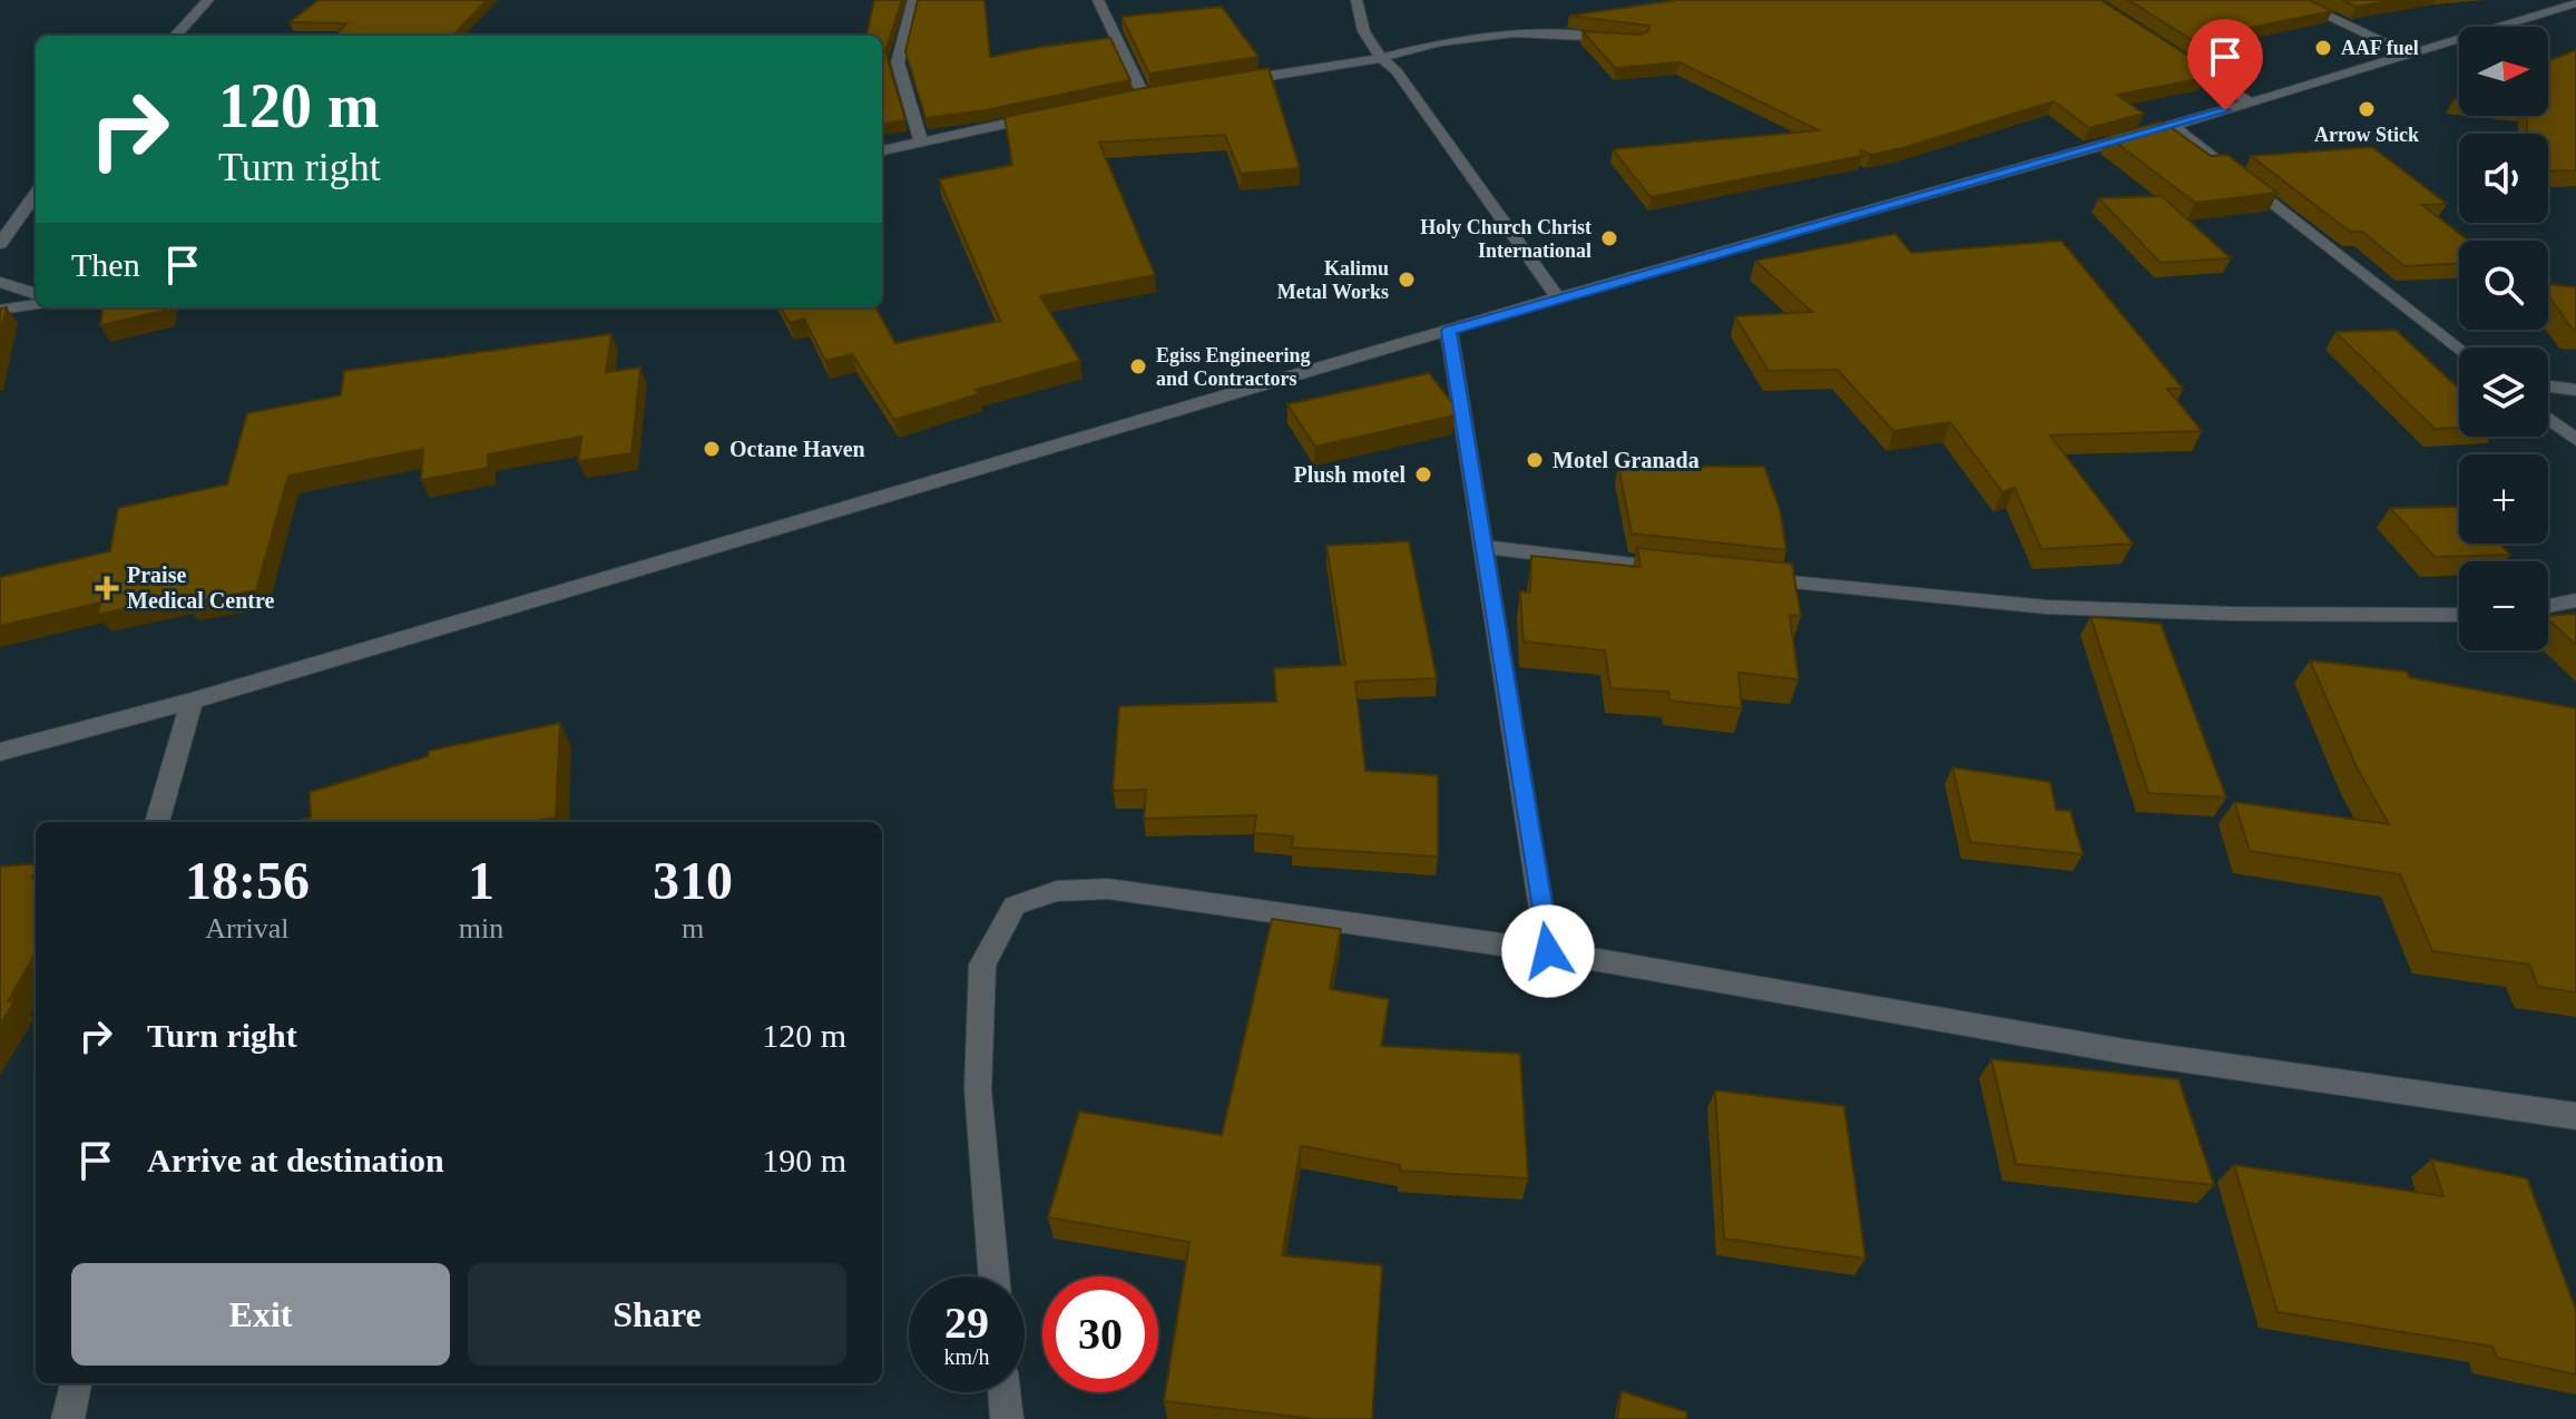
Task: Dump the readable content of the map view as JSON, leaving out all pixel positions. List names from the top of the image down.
{
  "places": {
    "other": [
      "AAF fuel",
      "Arrow Stick",
      "Holy Church Christ International",
      "Kalimu Metal Works",
      "Egiss Engineering and Contractors",
      "Octane Haven",
      "Motel Granada",
      "Plush motel"
    ],
    "health": ["Praise Medical Centre"]
  },
  "north": "right",
  "page": {
    "map_buttons": ["+", "−"],
    "turn": ["120 m", "Turn right"],
    "then": "Then",
    "eta": [
      "18:56",
      "Arrival",
      "1",
      "min",
      "310",
      "m"
    ],
    "list": [
      {
        "name": "Turn right",
        "value": "120 m"
      },
      {
        "name": "Arrive at destination",
        "value": "190 m"
      }
    ],
    "buttons": ["Exit", "Share"],
    "speed": "29 km/h",
    "limit": "30"
  }
}
